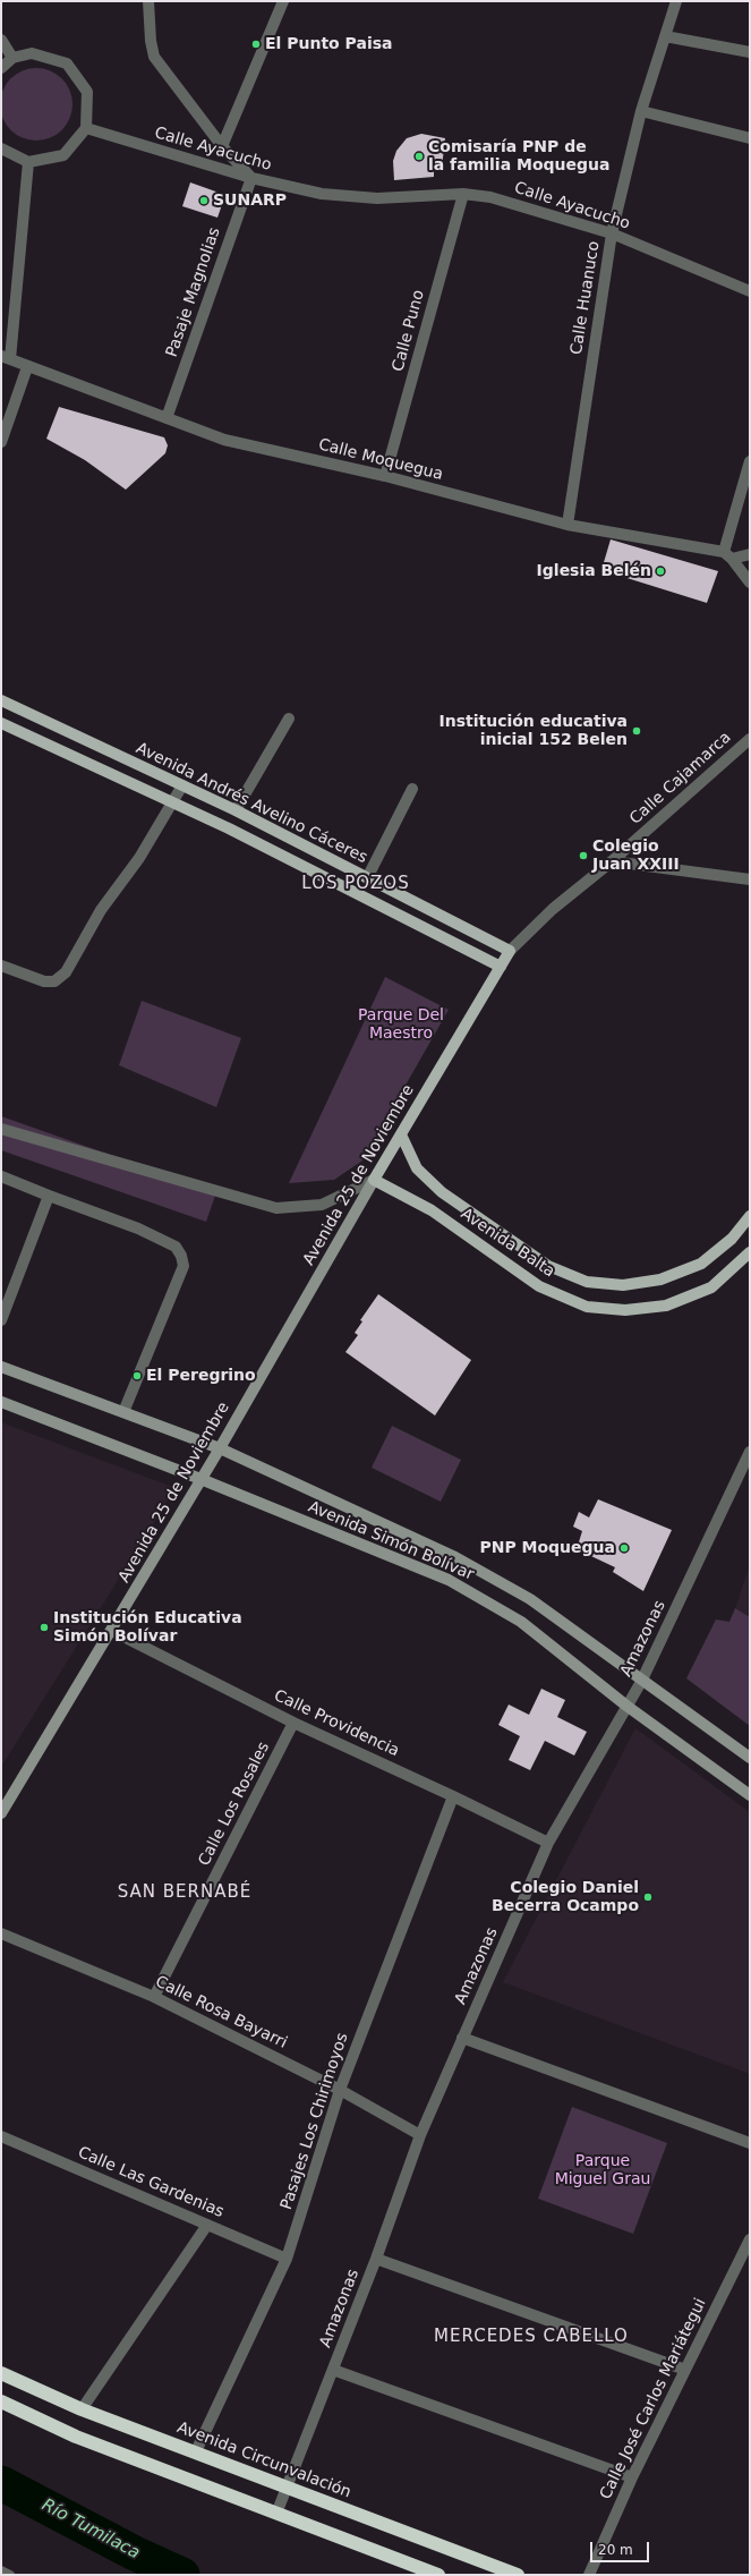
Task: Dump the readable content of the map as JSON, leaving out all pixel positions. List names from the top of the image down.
{
  "streets": {
    "highway": ["Avenida Circunvalación"],
    "main road": [
      "Avenida Andrés Avelino Cáceres",
      "Avenida 25 de Noviembre",
      "Avenida Balta",
      "Avenida Simón Bolívar"
    ],
    "street": [
      "Calle Ayacucho",
      "Pasaje Magnolias",
      "Calle Huanuco",
      "Calle Puno",
      "Calle Moquegua",
      "Calle Cajamarca",
      "Amazonas",
      "Calle Providencia",
      "Calle Los Rosales",
      "Calle Rosa Bayarri",
      "Pasajes Los Chirimoyos",
      "Calle Las Gardenias",
      "Calle José Carlos Mariátegui"
    ]
  },
  "crossings": [
    ["Calle Ayacucho", "Pasaje Magnolias"],
    ["Calle Ayacucho", "Calle Huanuco"],
    ["Calle Ayacucho", "Calle Puno"],
    ["Pasaje Magnolias", "Calle Moquegua"],
    ["Calle Huanuco", "Calle Moquegua"],
    ["Calle Puno", "Calle Moquegua"],
    ["Calle Cajamarca", "Avenida Andrés Avelino Cáceres"],
    ["Calle Cajamarca", "Avenida 25 de Noviembre"],
    ["Avenida Andrés Avelino Cáceres", "Avenida 25 de Noviembre"],
    ["Avenida 25 de Noviembre", "Avenida Balta"],
    ["Avenida 25 de Noviembre", "Avenida Simón Bolívar"],
    ["Avenida 25 de Noviembre", "Calle Providencia"],
    ["Avenida Simón Bolívar", "Amazonas"],
    ["Amazonas", "Calle Providencia"],
    ["Amazonas", "Calle Rosa Bayarri"],
    ["Amazonas", "Avenida Circunvalación"],
    ["Calle Providencia", "Calle Los Rosales"],
    ["Calle Providencia", "Pasajes Los Chirimoyos"],
    ["Calle Los Rosales", "Calle Rosa Bayarri"],
    ["Calle Rosa Bayarri", "Pasajes Los Chirimoyos"],
    ["Pasajes Los Chirimoyos", "Calle Las Gardenias"],
    ["Pasajes Los Chirimoyos", "Avenida Circunvalación"]
  ],
  "districts": ["LOS POZOS", "SAN BERNABÉ", "MERCEDES CABELLO"],
  "water": ["Río Tumilaca"],
  "parks": ["Parque Del Maestro", "Parque Miguel Grau"],
  "places": [
    "El Punto Paisa",
    "Comisaría PNP de la familia Moquegua",
    "SUNARP",
    "Iglesia Belén",
    "Institución educativa inicial 152 Belen",
    "Colegio Juan XXIII",
    "El Peregrino",
    "PNP Moquegua",
    "Institución Educativa Simón Bolívar",
    "Colegio Daniel Becerra Ocampo"
  ],
  "scale_bar": "20 m"
}
